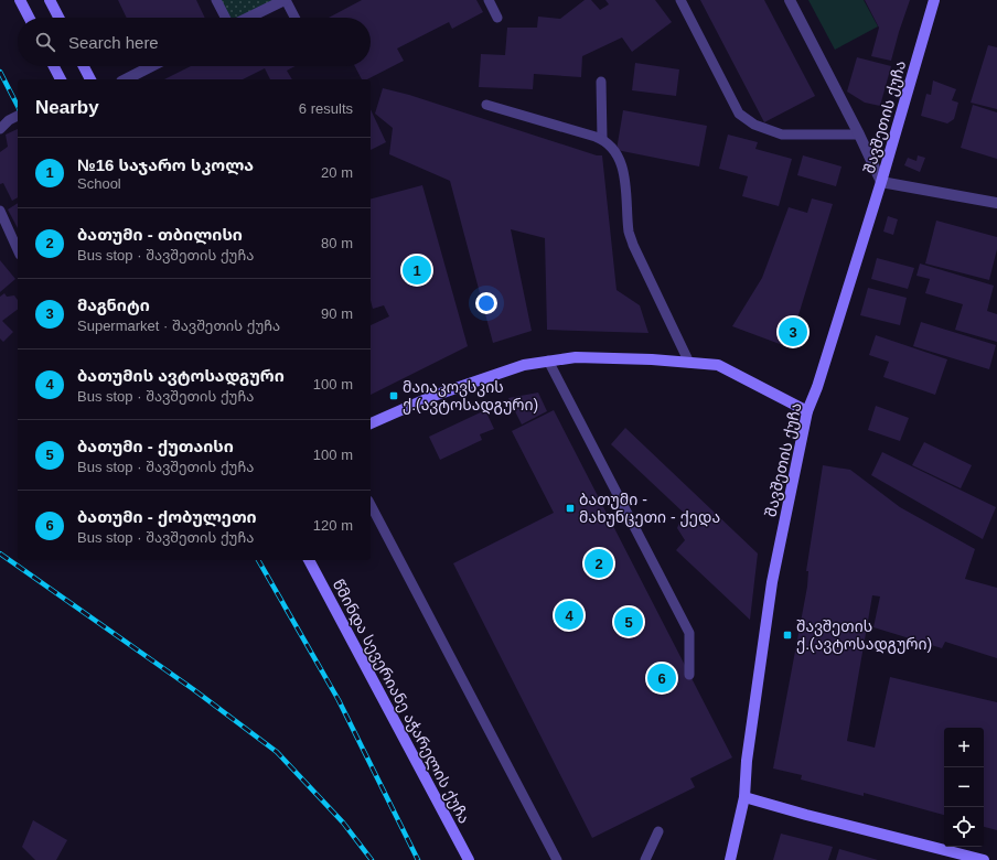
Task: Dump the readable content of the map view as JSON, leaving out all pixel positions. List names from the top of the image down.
{
  "streets": {
    "main road": ["შავშეთის ქუჩა", "წმინდა სევერიანე აჭარელის ქუჩა"]
  },
  "places": {
    "transit": ["მაიაკოვსკის ქ.(ავტოსადგური)", "ბათუმი - მახუნცეთი - ქედა", "შავშეთის ქ.(ავტოსადგური)"]
  },
  "page": {
    "search": "Search here",
    "heading": ["Nearby", "6 results"],
    "list": [
      {
        "mark": "1",
        "name": "№16 საჯარო სკოლა",
        "note": "School",
        "value": "20 m"
      },
      {
        "mark": "2",
        "name": "ბათუმი - თბილისი",
        "note": "Bus stop · შავშეთის ქუჩა",
        "value": "80 m"
      },
      {
        "mark": "3",
        "name": "მაგნიტი",
        "note": "Supermarket · შავშეთის ქუჩა",
        "value": "90 m"
      },
      {
        "mark": "4",
        "name": "ბათუმის ავტოსადგური",
        "note": "Bus stop · შავშეთის ქუჩა",
        "value": "100 m"
      },
      {
        "mark": "5",
        "name": "ბათუმი - ქუთაისი",
        "note": "Bus stop · შავშეთის ქუჩა",
        "value": "100 m"
      },
      {
        "mark": "6",
        "name": "ბათუმი - ქობულეთი",
        "note": "Bus stop · შავშეთის ქუჩა",
        "value": "120 m"
      }
    ],
    "pins": [
      "1",
      "3",
      "2",
      "4",
      "5",
      "6"
    ],
    "map_buttons": ["+", "−"]
  }
}
